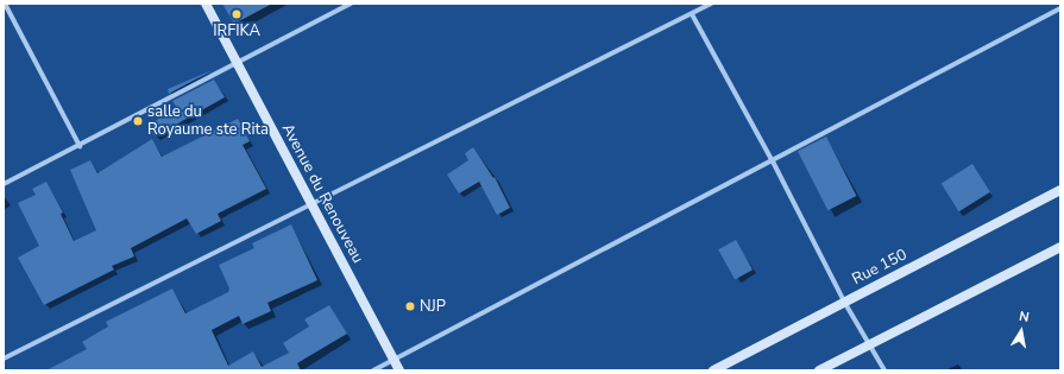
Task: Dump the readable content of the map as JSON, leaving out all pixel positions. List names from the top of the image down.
{
  "streets": {
    "main road": ["Avenue du Renouveau", "Rue 150"]
  },
  "places": ["IRFIKA", "salle du Royaume ste Rita", "NJP"],
  "north": "top"
}
